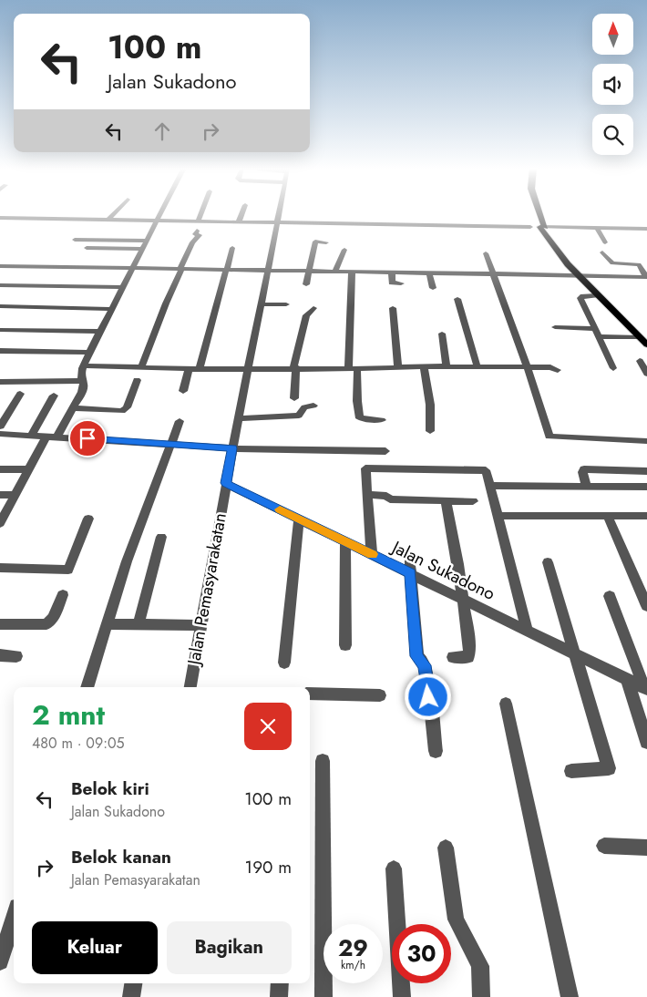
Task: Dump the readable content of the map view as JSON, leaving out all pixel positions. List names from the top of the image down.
{
  "streets": {
    "street": ["Jalan Sukadono", "Jalan Pemasyarakatan"]
  },
  "crossings": [
    ["Jalan Sukadono", "Jalan Pemasyarakatan"]
  ],
  "north": "top",
  "page": {
    "turn": ["100 m", "Jalan Sukadono"],
    "heading": ["2 mnt", "480 m · 09:05"],
    "list": [
      {
        "name": "Belok kiri",
        "note": "Jalan Sukadono",
        "value": "100 m"
      },
      {
        "name": "Belok kanan",
        "note": "Jalan Pemasyarakatan",
        "value": "190 m"
      }
    ],
    "buttons": ["Keluar", "Bagikan"],
    "speed": "29 km/h",
    "limit": "30"
  }
}
